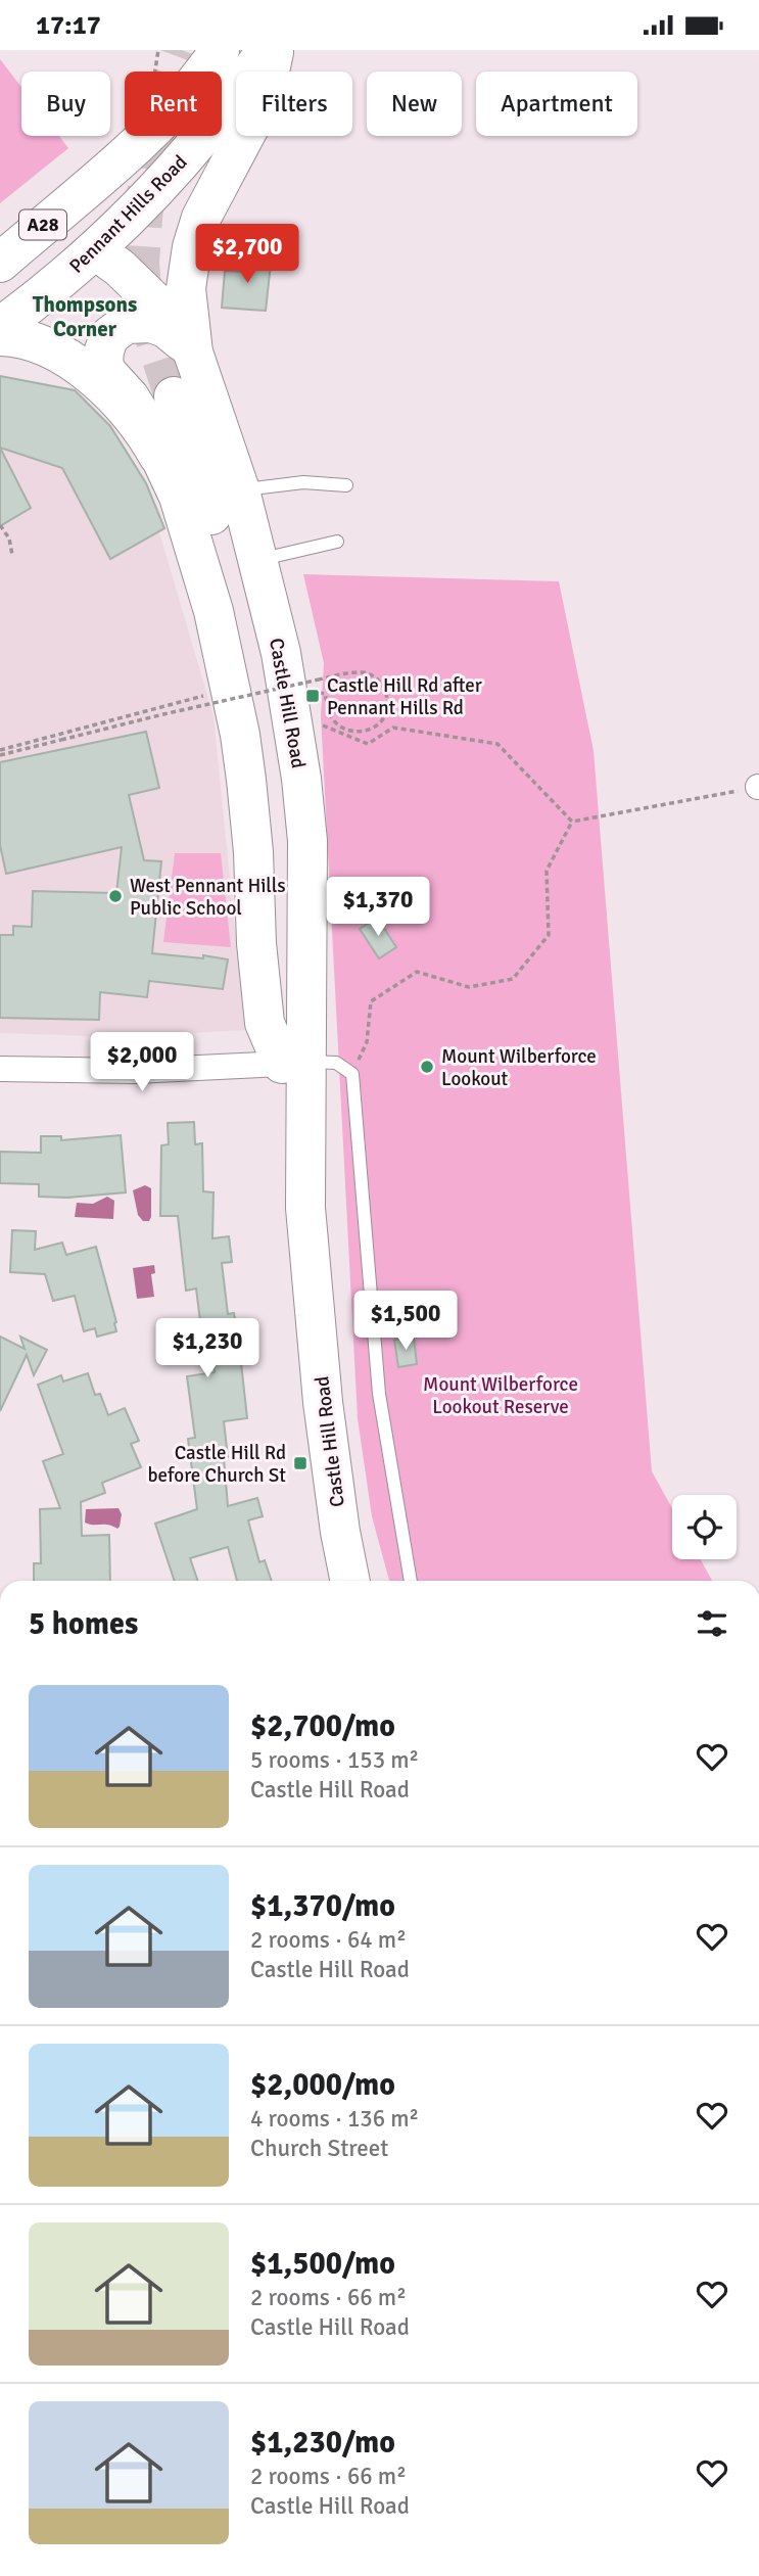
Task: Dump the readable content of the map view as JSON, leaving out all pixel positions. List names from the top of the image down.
{
  "streets": {
    "main road": ["Pennant Hills Road", "A28", "Castle Hill Road"]
  },
  "crossings": [
    ["Pennant Hills Road", "Castle Hill Road"]
  ],
  "districts": ["Thompsons Corner"],
  "parks": ["Mount Wilberforce Lookout Reserve"],
  "places": {
    "transit": ["Castle Hill Rd after Pennant Hills Rd", "Castle Hill Rd before Church St"],
    "other": ["West Pennant Hills Public School", "Mount Wilberforce Lookout"]
  },
  "page": {
    "status": "17:17",
    "chip": [
      "Buy",
      "Rent",
      "Filters",
      "New",
      "Apartment"
    ],
    "price": [
      "$2,700",
      "$1,370",
      "$2,000",
      "$1,500",
      "$1,230"
    ],
    "heading": "5 homes",
    "list": [
      {
        "name": "$2,700/mo",
        "note": "5 rooms · 153 m² · Castle Hill Road"
      },
      {
        "name": "$1,370/mo",
        "note": "2 rooms · 64 m² · Castle Hill Road"
      },
      {
        "name": "$2,000/mo",
        "note": "4 rooms · 136 m² · Church Street"
      },
      {
        "name": "$1,500/mo",
        "note": "2 rooms · 66 m² · Castle Hill Road"
      },
      {
        "name": "$1,230/mo",
        "note": "2 rooms · 66 m² · Castle Hill Road"
      }
    ]
  }
}
